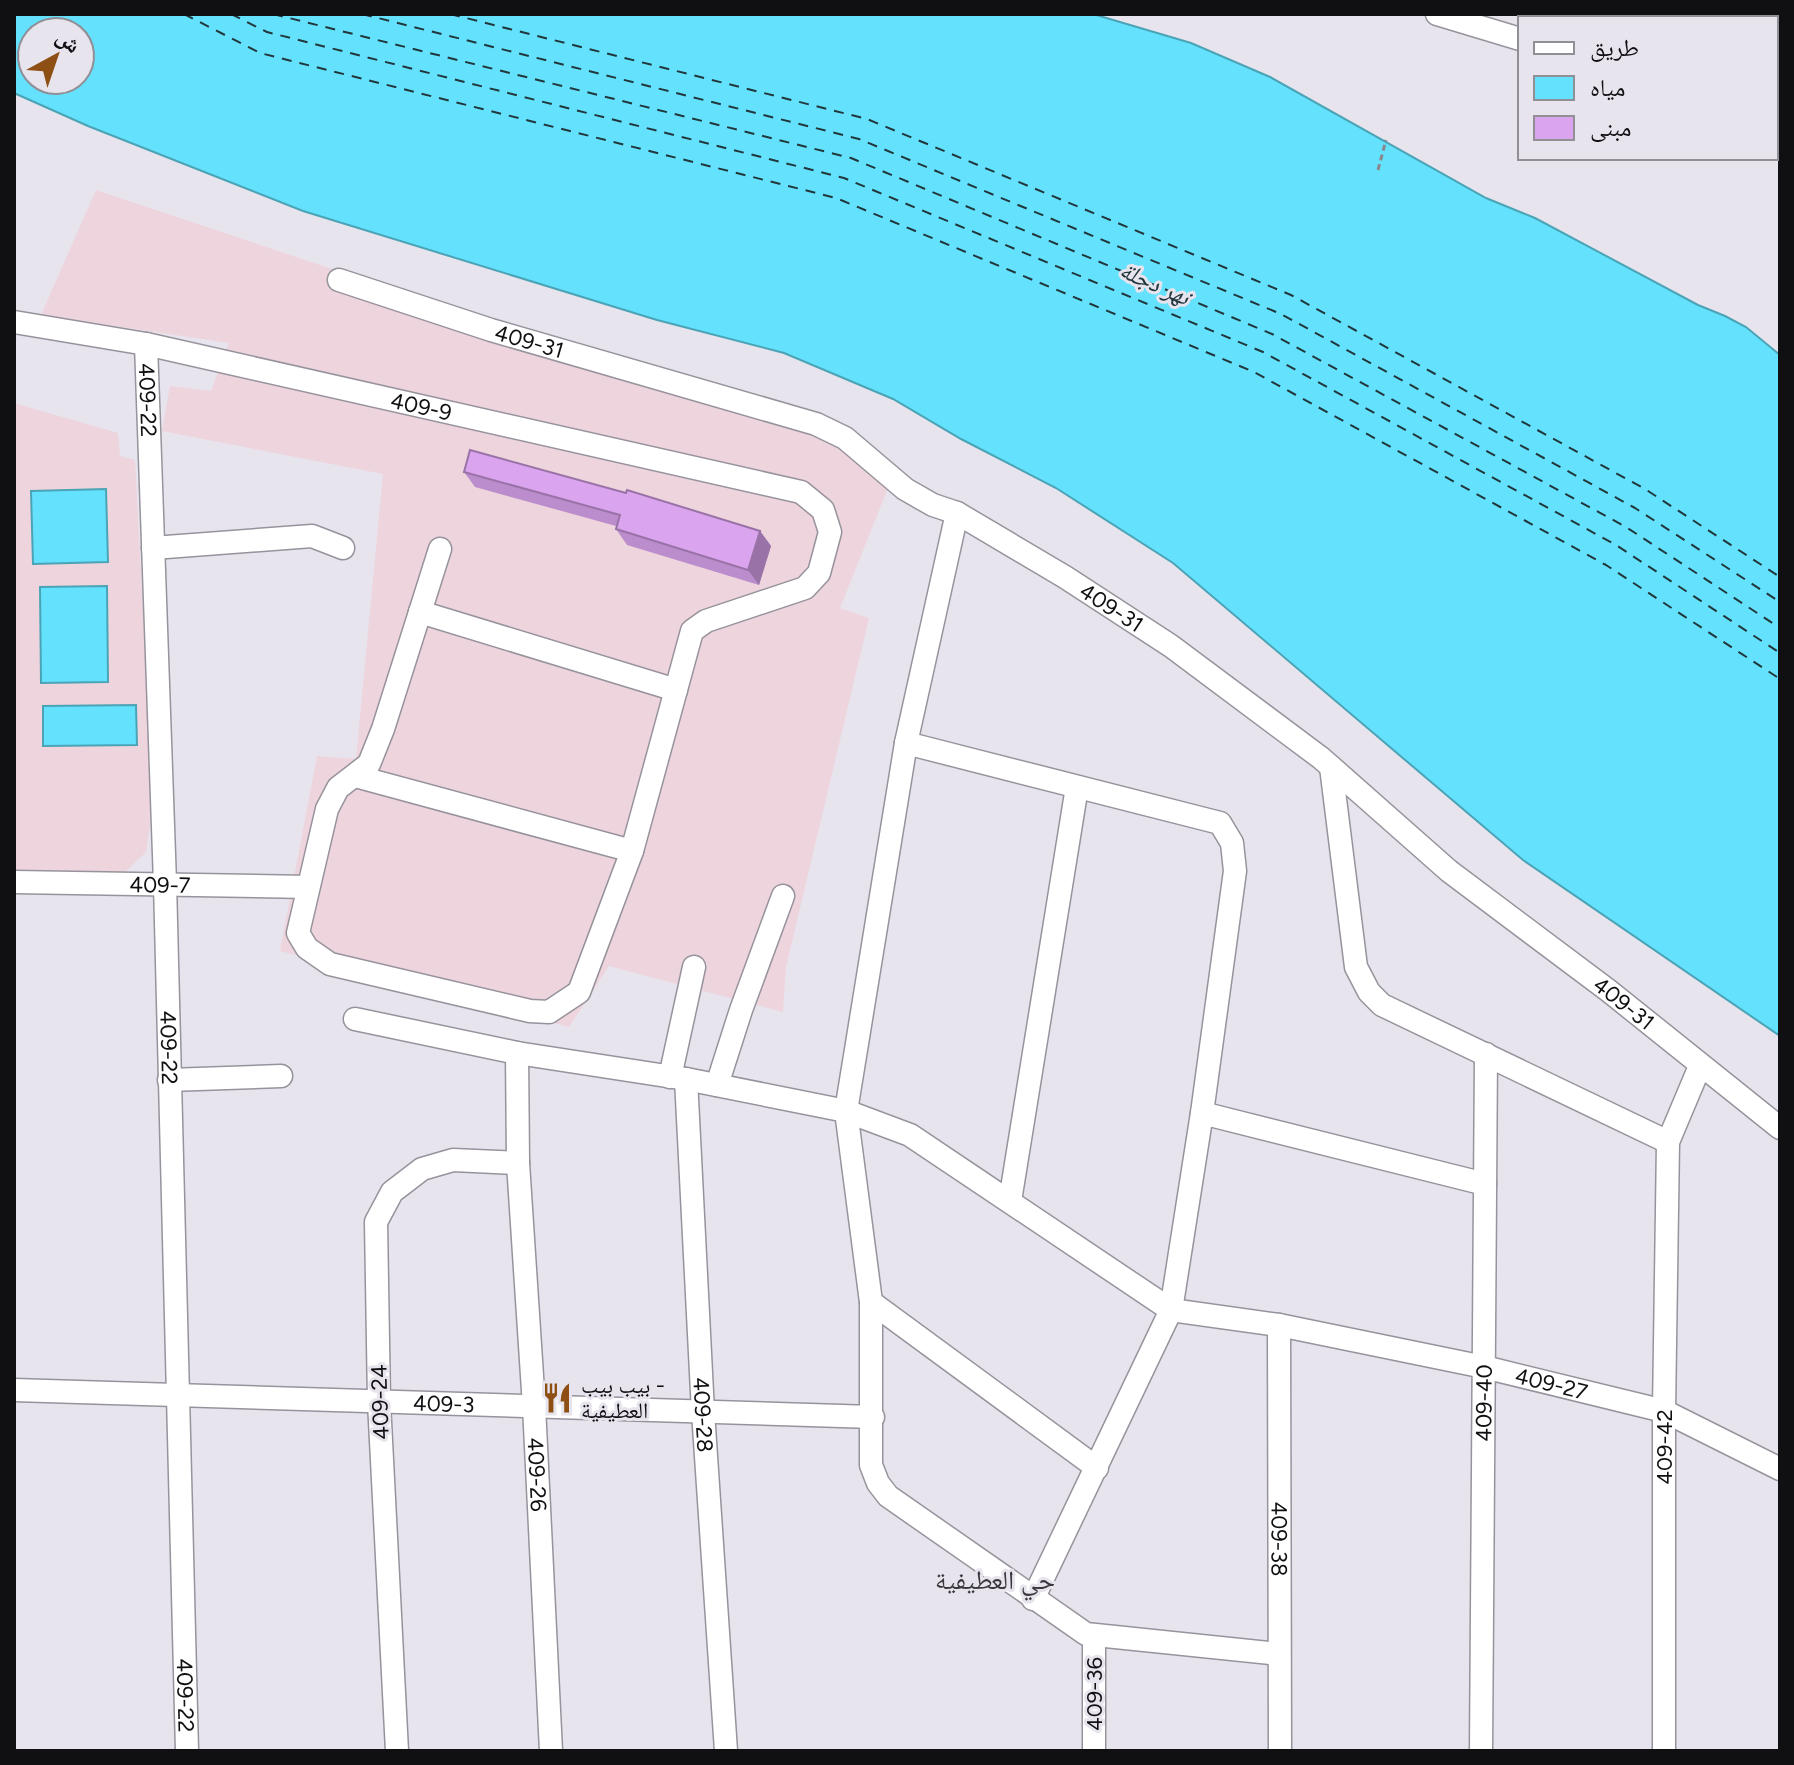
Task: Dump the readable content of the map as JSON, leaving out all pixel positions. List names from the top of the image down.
{
  "streets": {
    "street": [
      "409-31",
      "409-22",
      "409-9",
      "409-7",
      "409-27",
      "409-24",
      "409-40",
      "409-3",
      "409-28",
      "409-42",
      "409-26",
      "409-38",
      "409-36"
    ]
  },
  "crossings": [
    ["409-22", "409-9"],
    ["409-22", "409-7"],
    ["409-22", "409-3"],
    ["409-27", "409-40"],
    ["409-27", "409-42"],
    ["409-27", "409-38"],
    ["409-24", "409-3"],
    ["409-24", "409-26"],
    ["409-3", "409-28"],
    ["409-3", "409-26"]
  ],
  "districts": ["حي العطيفية"],
  "water": ["نهر دجلة"],
  "places": {
    "restaurant": ["بيب بيب - العطيفية"]
  },
  "legend": ["طريق", "مياه", "مبنى"],
  "north": "top right"
}
